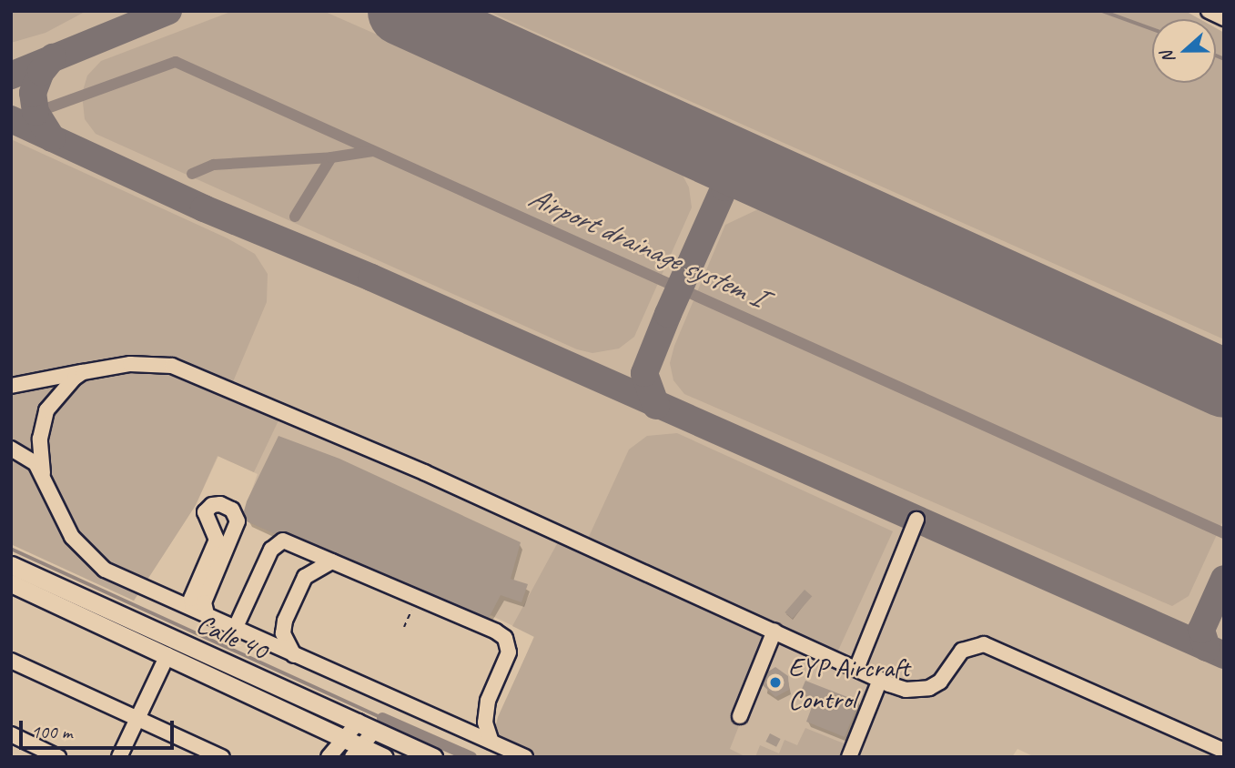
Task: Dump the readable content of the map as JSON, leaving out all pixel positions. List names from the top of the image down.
{
  "streets": {
    "main road": ["Calle 40"]
  },
  "water": ["Airport drainage system I"],
  "places": ["EYP Aircraft Control"],
  "scale_bar": "100 m",
  "north": "left"
}
